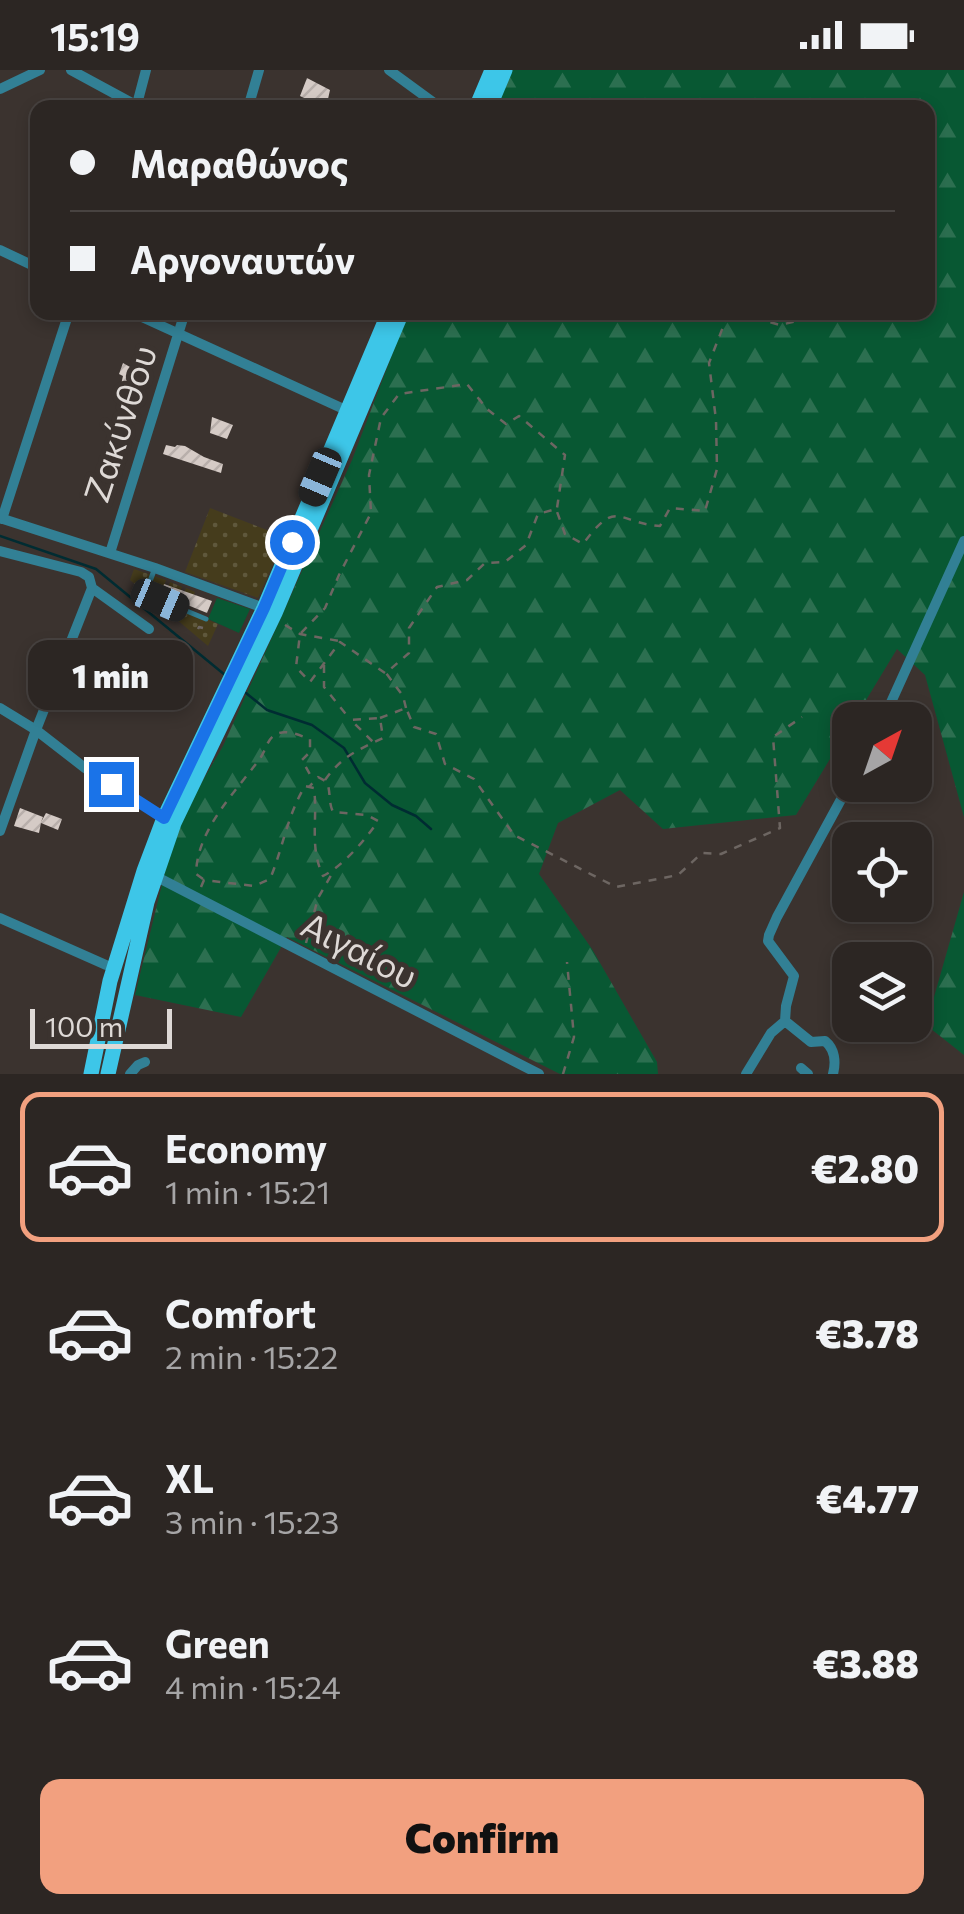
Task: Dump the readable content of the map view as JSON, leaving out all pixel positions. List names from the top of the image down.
{
  "streets": {
    "street": ["Ζακύνθου", "Αιγαίου"]
  },
  "scale_bar": "100 m",
  "north": "top right",
  "page": {
    "status": "15:19",
    "banner": ["Μαραθώνος", "Αργοναυτών"],
    "bubble": "1 min",
    "scale": "100 m",
    "list": [
      {
        "name": "Economy",
        "note": "1 min · 15:21",
        "value": "€2.80"
      },
      {
        "name": "Comfort",
        "note": "2 min · 15:22",
        "value": "€3.78"
      },
      {
        "name": "XL",
        "note": "3 min · 15:23",
        "value": "€4.77"
      },
      {
        "name": "Green",
        "note": "4 min · 15:24",
        "value": "€3.88"
      }
    ],
    "buttons": "Confirm"
  }
}
